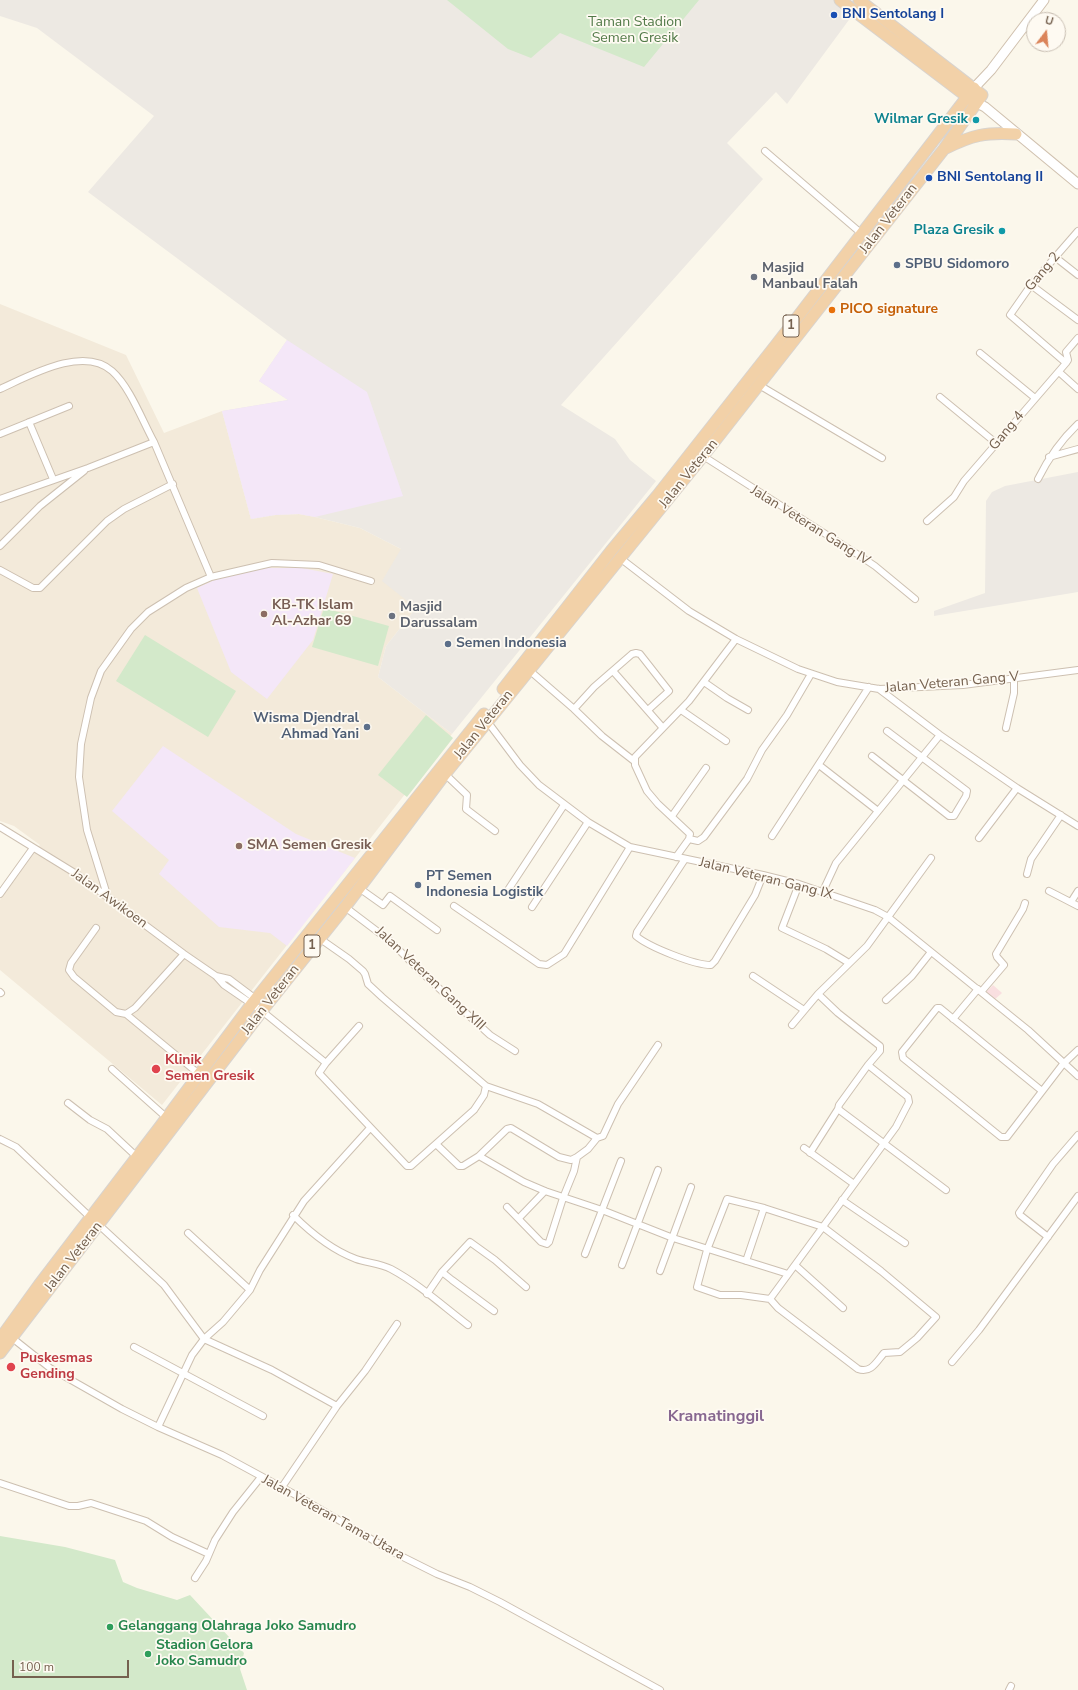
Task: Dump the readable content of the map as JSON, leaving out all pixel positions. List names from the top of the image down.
{
  "streets": {
    "highway": ["Jalan Veteran", "1"],
    "street": [
      "Gang 2",
      "Gang 4",
      "Jalan Veteran Gang IV",
      "Jalan Veteran Gang V",
      "Jalan Veteran Gang IX",
      "Jalan Awikoen",
      "Jalan Veteran Gang XIII",
      "Jalan Veteran Tama Utara"
    ]
  },
  "crossings": [
    ["Jalan Veteran", "Jalan Veteran Gang IV"],
    ["Jalan Veteran", "Jalan Veteran Gang V"],
    ["Jalan Veteran", "Jalan Veteran Gang IX"],
    ["Jalan Veteran", "Jalan Awikoen"],
    ["Jalan Veteran", "Jalan Veteran Gang XIII"],
    ["Jalan Veteran", "Jalan Veteran Tama Utara"],
    ["Gang 2", "Gang 4"]
  ],
  "districts": ["Kramatinggil"],
  "parks": ["Taman Stadion Semen Gresik"],
  "places": [
    "BNI Sentolang I",
    "Wilmar Gresik",
    "BNI Sentolang II",
    "Plaza Gresik",
    "SPBU Sidomoro",
    "Masjid Manbaul Falah",
    "PICO signature",
    "KB-TK Islam Al-Azhar 69",
    "Masjid Darussalam",
    "Semen Indonesia",
    "Wisma Djendral Ahmad Yani",
    "SMA Semen Gresik",
    "PT Semen Indonesia Logistik",
    "Klinik Semen Gresik",
    "Puskesmas Gending",
    "Gelanggang Olahraga Joko Samudro",
    "Stadion Gelora Joko Samudro"
  ],
  "scale_bar": "100 m",
  "north": "top"
}
